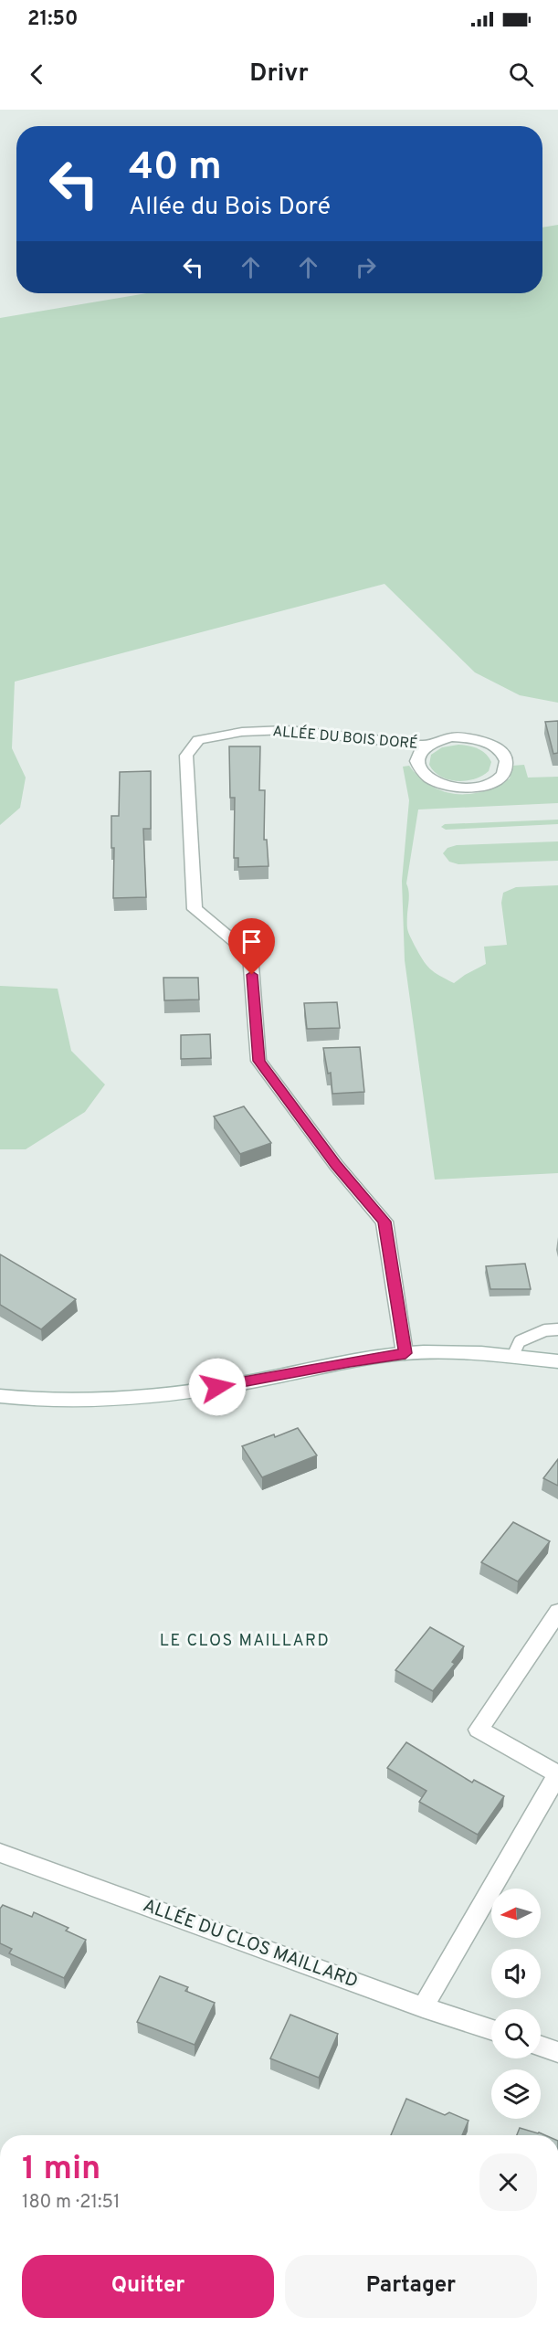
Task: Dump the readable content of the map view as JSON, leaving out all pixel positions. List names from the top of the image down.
{
  "streets": {
    "street": ["ALLÉE DU BOIS DORÉ", "ALLÉE DU CLOS MAILLARD"]
  },
  "districts": ["LE CLOS MAILLARD"],
  "north": "left",
  "page": {
    "status": "21:50",
    "header": "Drivr",
    "turn": ["40 m", "Allée du Bois Doré"],
    "heading": ["1 min", "180 m · 21:51"],
    "buttons": ["Quitter", "Partager"]
  }
}
